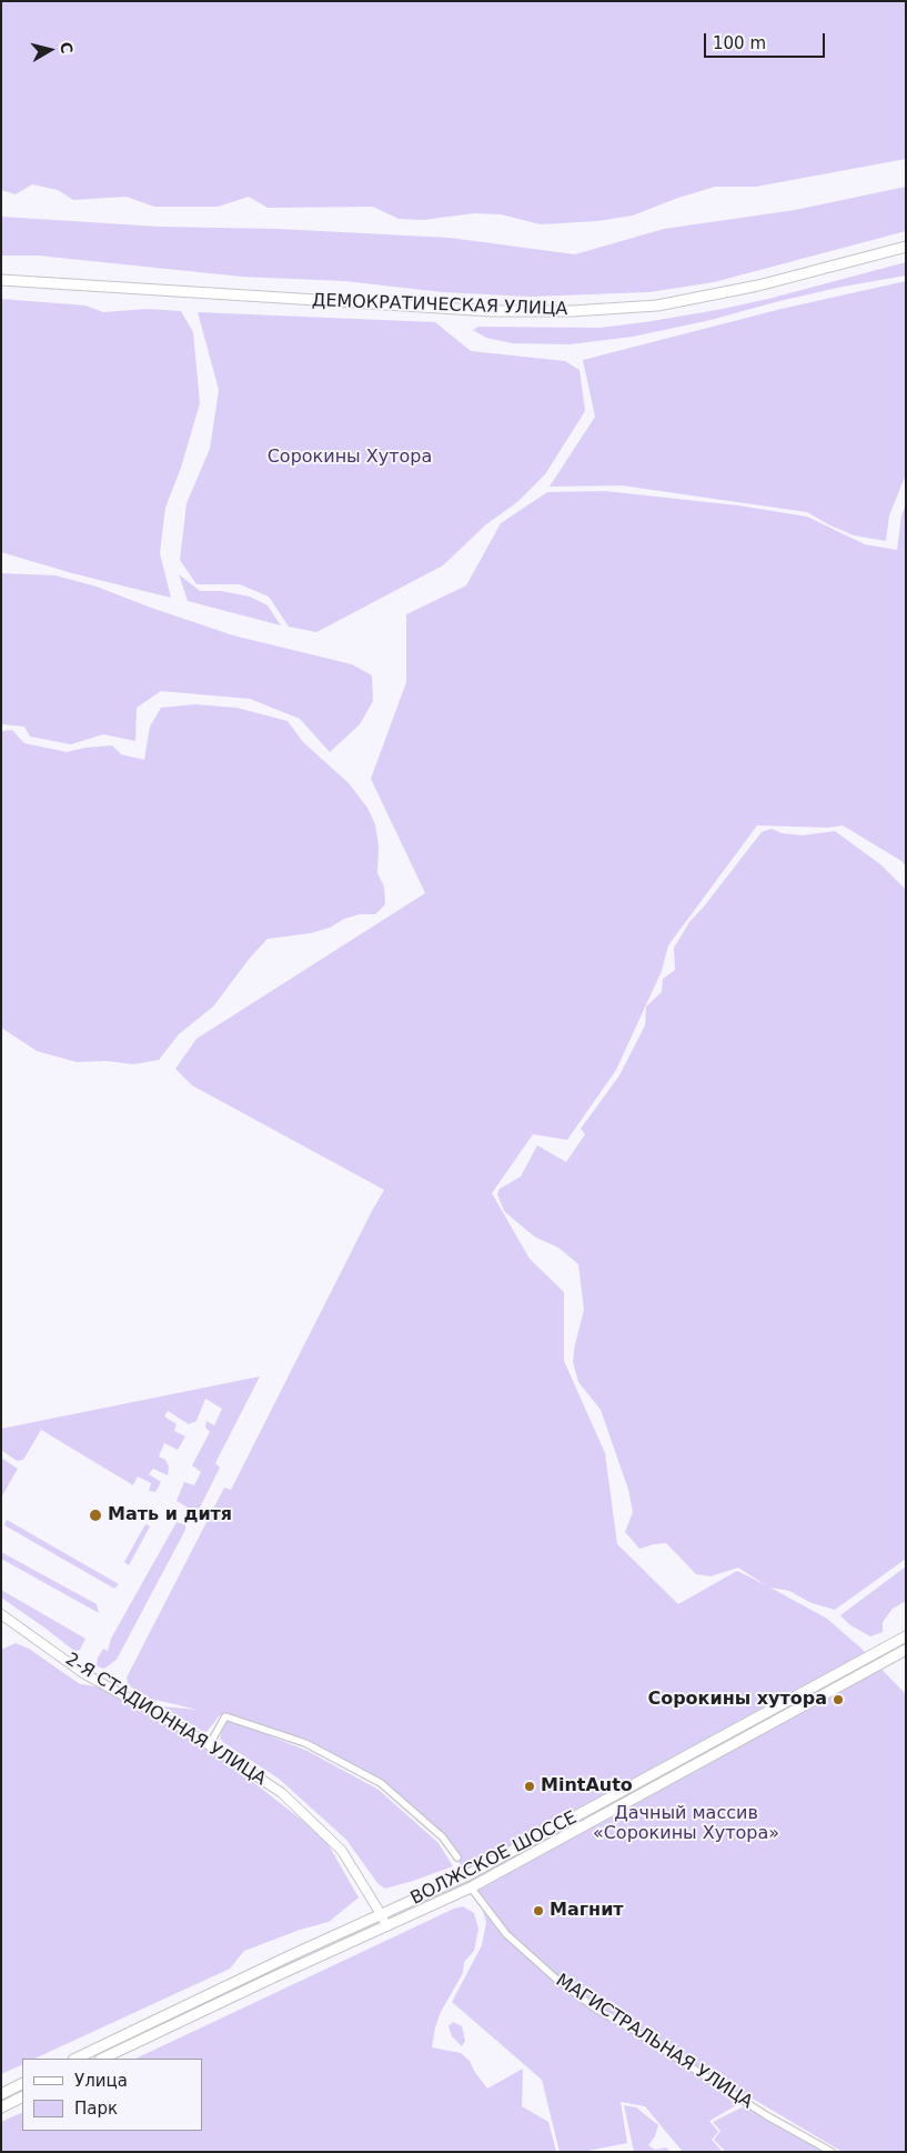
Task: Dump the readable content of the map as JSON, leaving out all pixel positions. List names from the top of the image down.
{
  "streets": {
    "main road": ["ДЕМОКРАТИЧЕСКАЯ УЛИЦА", "2-Я СТАДИОННАЯ УЛИЦА", "ВОЛЖСКОЕ ШОССЕ"],
    "street": ["МАГИСТРАЛЬНАЯ УЛИЦА"]
  },
  "crossings": [
    ["2-Я СТАДИОННАЯ УЛИЦА", "ВОЛЖСКОЕ ШОССЕ"],
    ["ВОЛЖСКОЕ ШОССЕ", "МАГИСТРАЛЬНАЯ УЛИЦА"]
  ],
  "parks": ["Сорокины Хутора", "Дачный массив «Сорокины Хутора»"],
  "places": [
    "Мать и дитя",
    "Сорокины хутора",
    "MintAuto",
    "Магнит"
  ],
  "legend": ["Улица", "Парк"],
  "scale_bar": "100 m",
  "north": "right"
}
